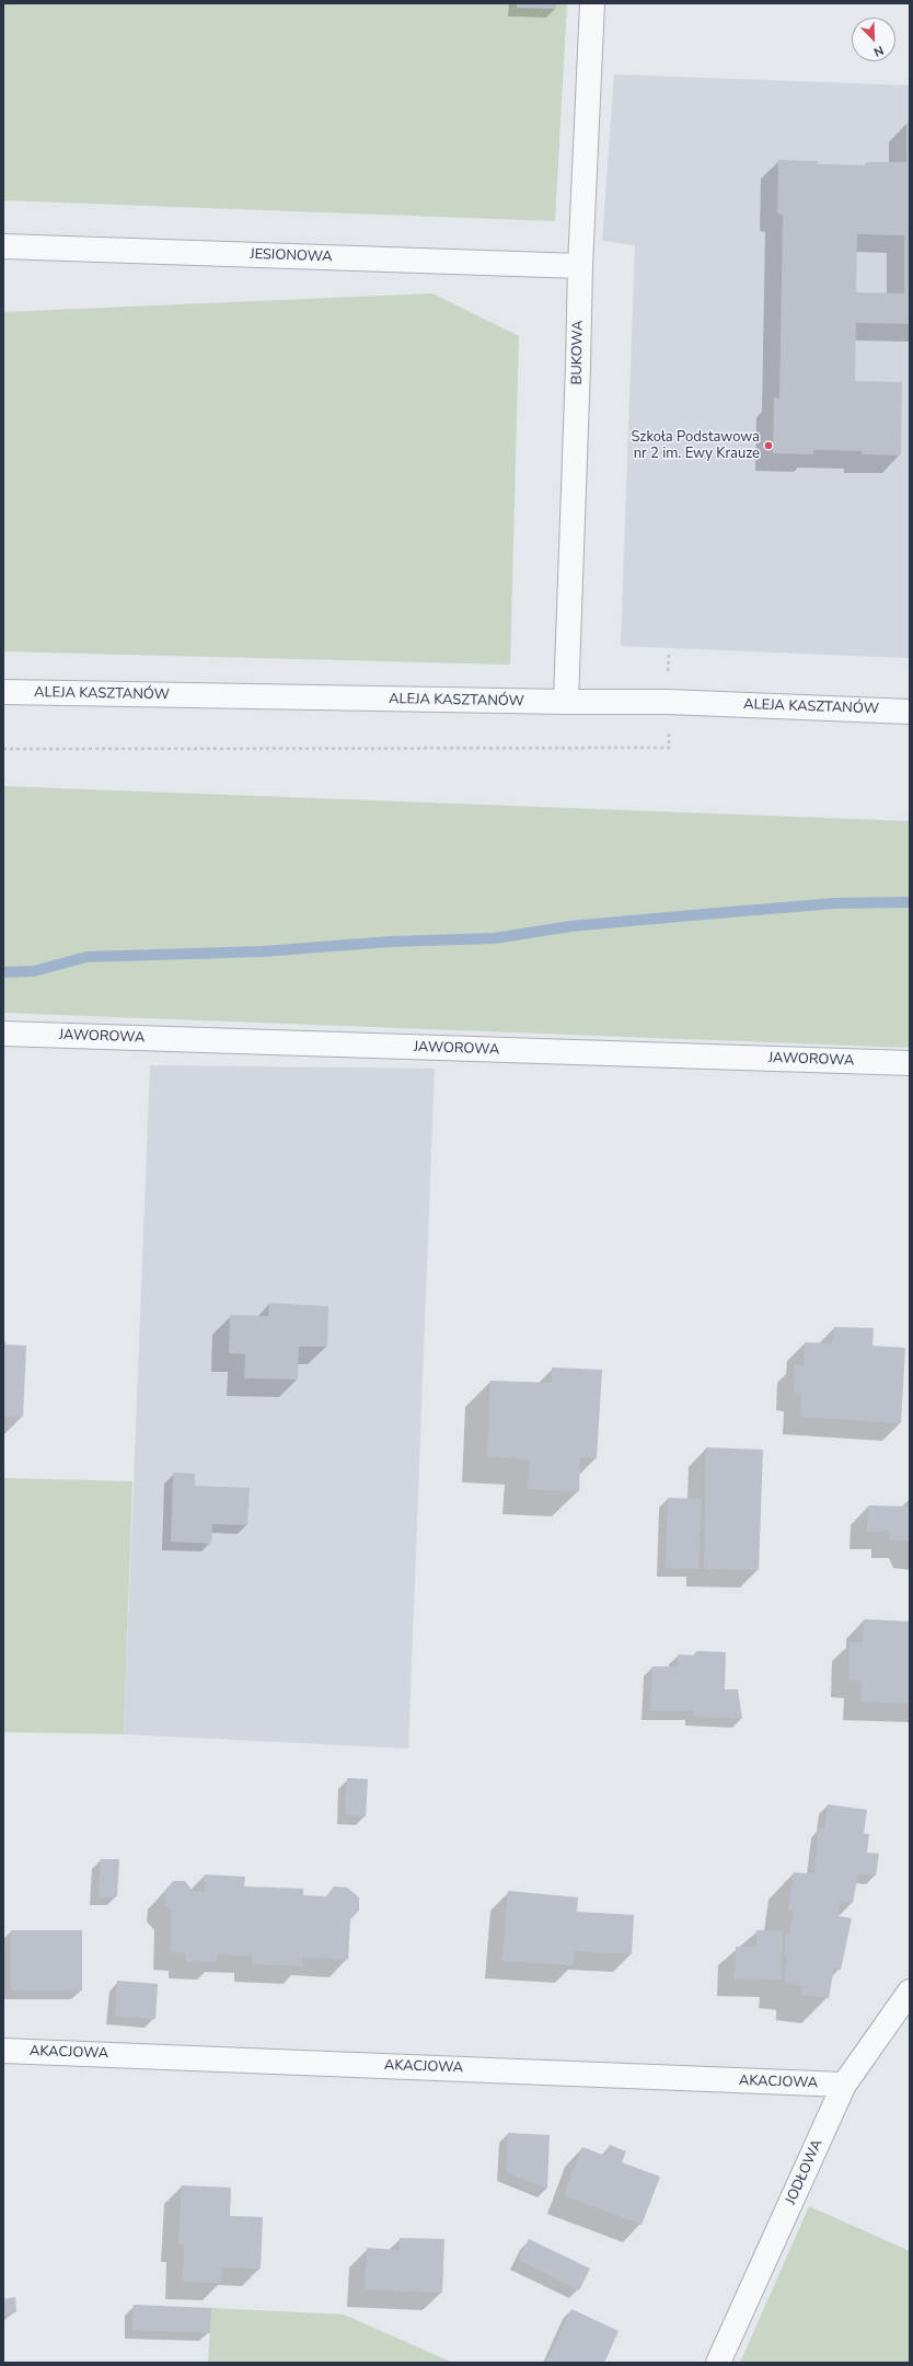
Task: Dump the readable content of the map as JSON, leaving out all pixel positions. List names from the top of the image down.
{
  "streets": {
    "street": [
      "JESIONOWA",
      "BUKOWA",
      "ALEJA KASZTANÓW",
      "JAWOROWA",
      "AKACJOWA",
      "JODŁOWA"
    ]
  },
  "crossings": [
    ["JESIONOWA", "BUKOWA"],
    ["BUKOWA", "ALEJA KASZTANÓW"],
    ["AKACJOWA", "JODŁOWA"]
  ],
  "places": ["Szkoła Podstawowa nr 2 im. Ewy Krauze"],
  "north": "bottom right"
}
